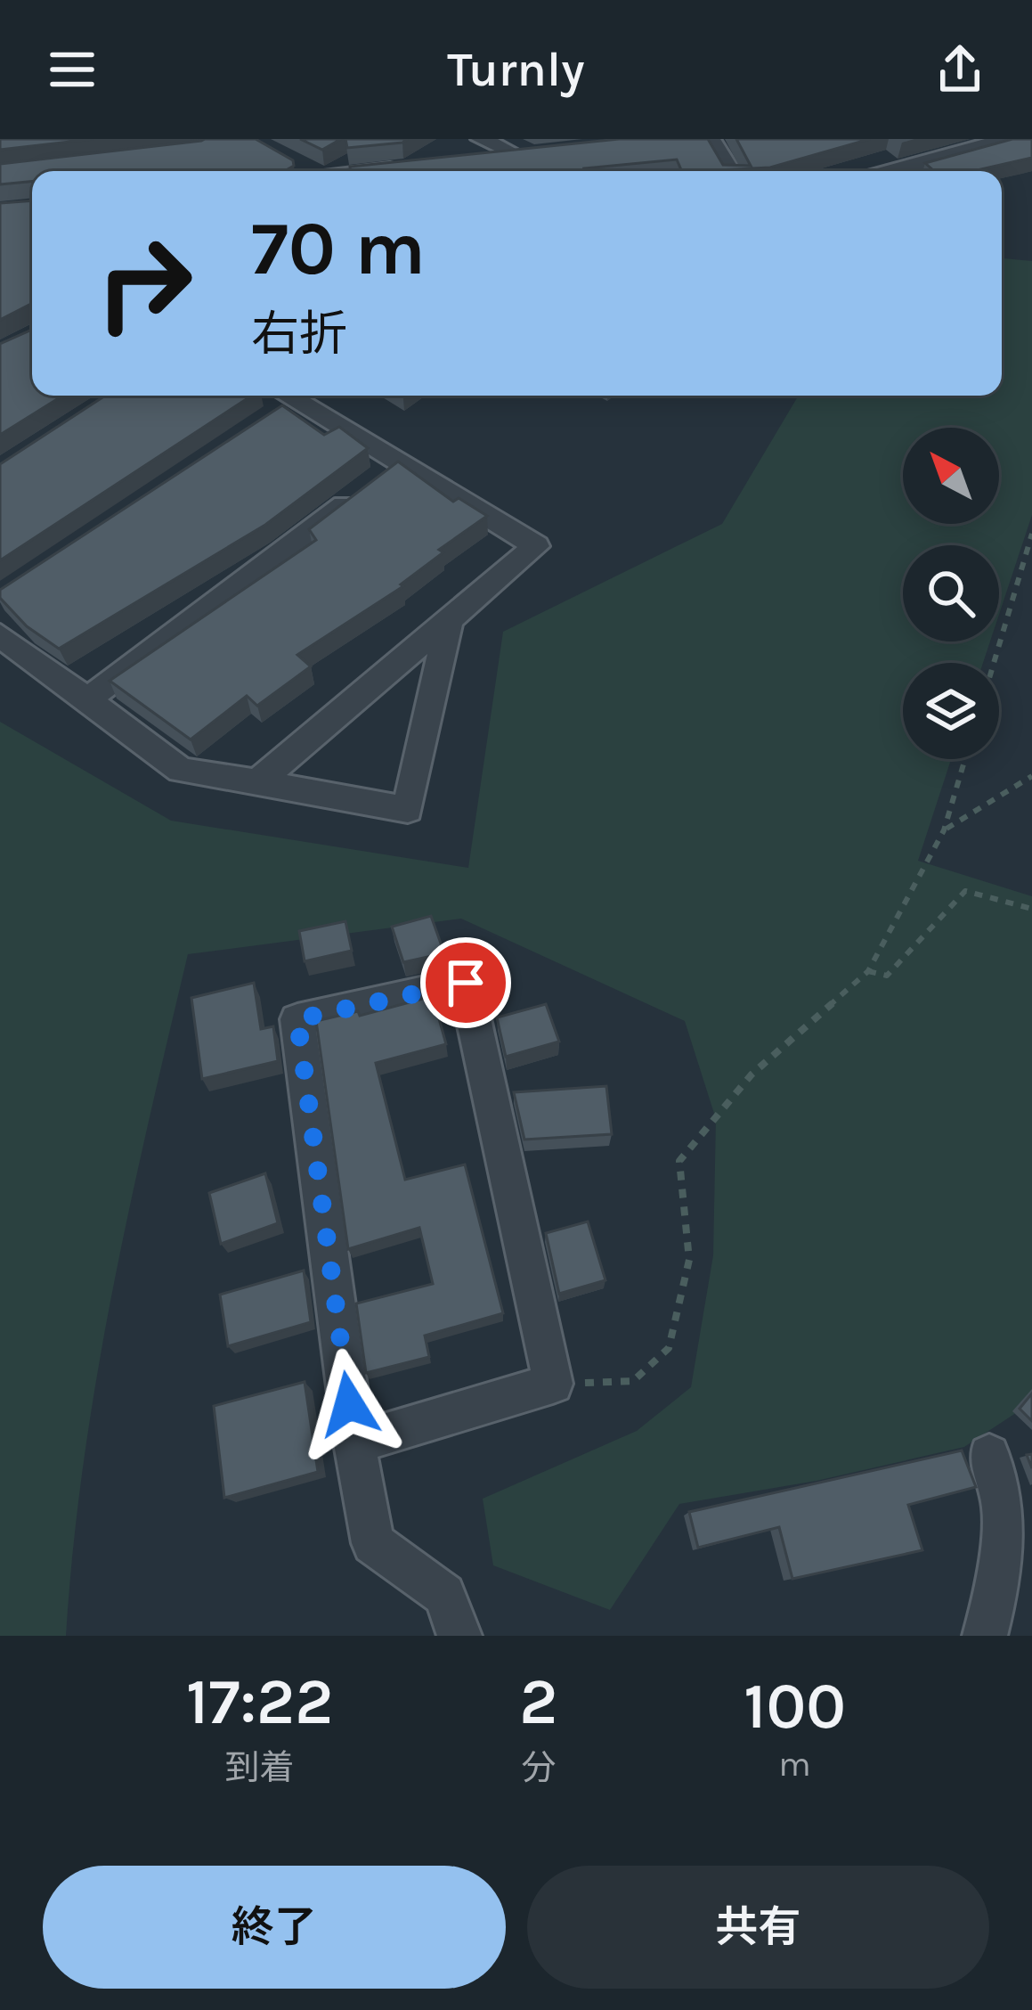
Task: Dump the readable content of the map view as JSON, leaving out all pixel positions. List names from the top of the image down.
{
  "north": "top left",
  "page": {
    "header": "Turnly",
    "turn": ["70 m", "右折"],
    "eta": [
      "17:22",
      "到着",
      "2",
      "分",
      "100",
      "m"
    ],
    "buttons": ["終了", "共有"]
  }
}
